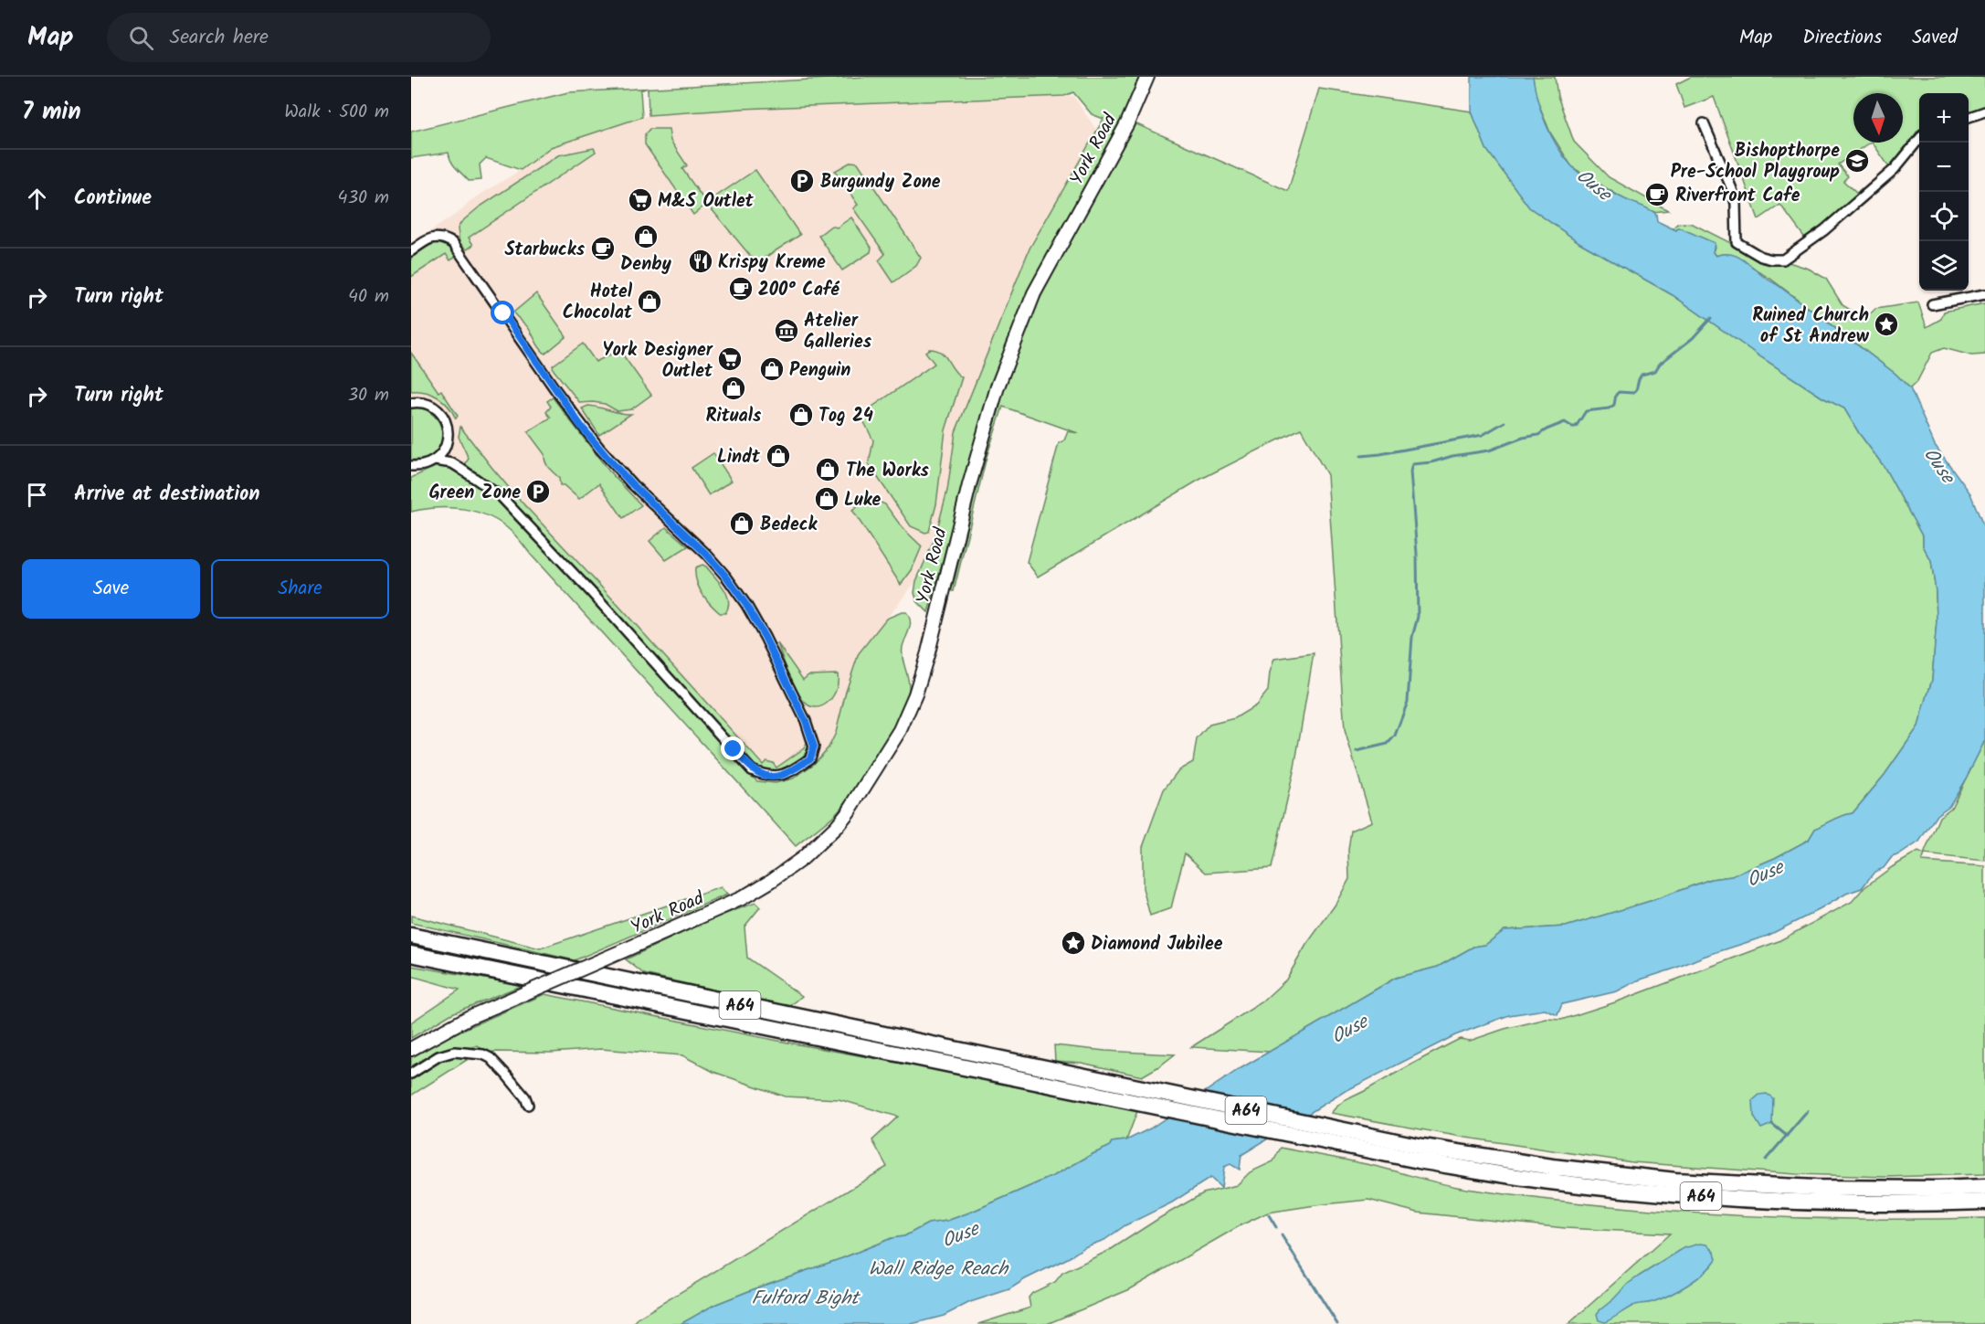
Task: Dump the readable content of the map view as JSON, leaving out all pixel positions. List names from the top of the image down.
{
  "streets": {
    "highway": ["A64"],
    "main road": ["York Road"]
  },
  "water": ["Ouse", "Wall Ridge Reach", "Fulford Bight"],
  "places": {
    "school or university": ["Bishopthorpe Pre-School Playgroup"],
    "parking": ["Burgundy Zone", "Green Zone"],
    "cafe": ["Riverfront Cafe", "Starbucks", "200° Café"],
    "supermarket": ["M&S Outlet", "York Designer Outlet"],
    "shop": [
      "Denby",
      "Hotel Chocolat",
      "Penguin",
      "Rituals",
      "Tog 24",
      "Lindt",
      "The Works",
      "Luke",
      "Bedeck"
    ],
    "restaurant": ["Krispy Kreme"],
    "place": ["Ruined Church of St Andrew", "Diamond Jubilee"],
    "museum": ["Atelier Galleries"]
  },
  "north": "bottom",
  "page": {
    "header": "Map",
    "search": "Search here",
    "nav": ["Map", "Directions", "Saved"],
    "heading": ["7 min", "Walk · 500 m"],
    "map_buttons": ["+", "−"],
    "list": [
      ["Continue", "430 m"],
      ["Turn right", "40 m"],
      ["Turn right", "30 m"],
      "Arrive at destination"
    ],
    "buttons": ["Save", "Share"]
  }
}
